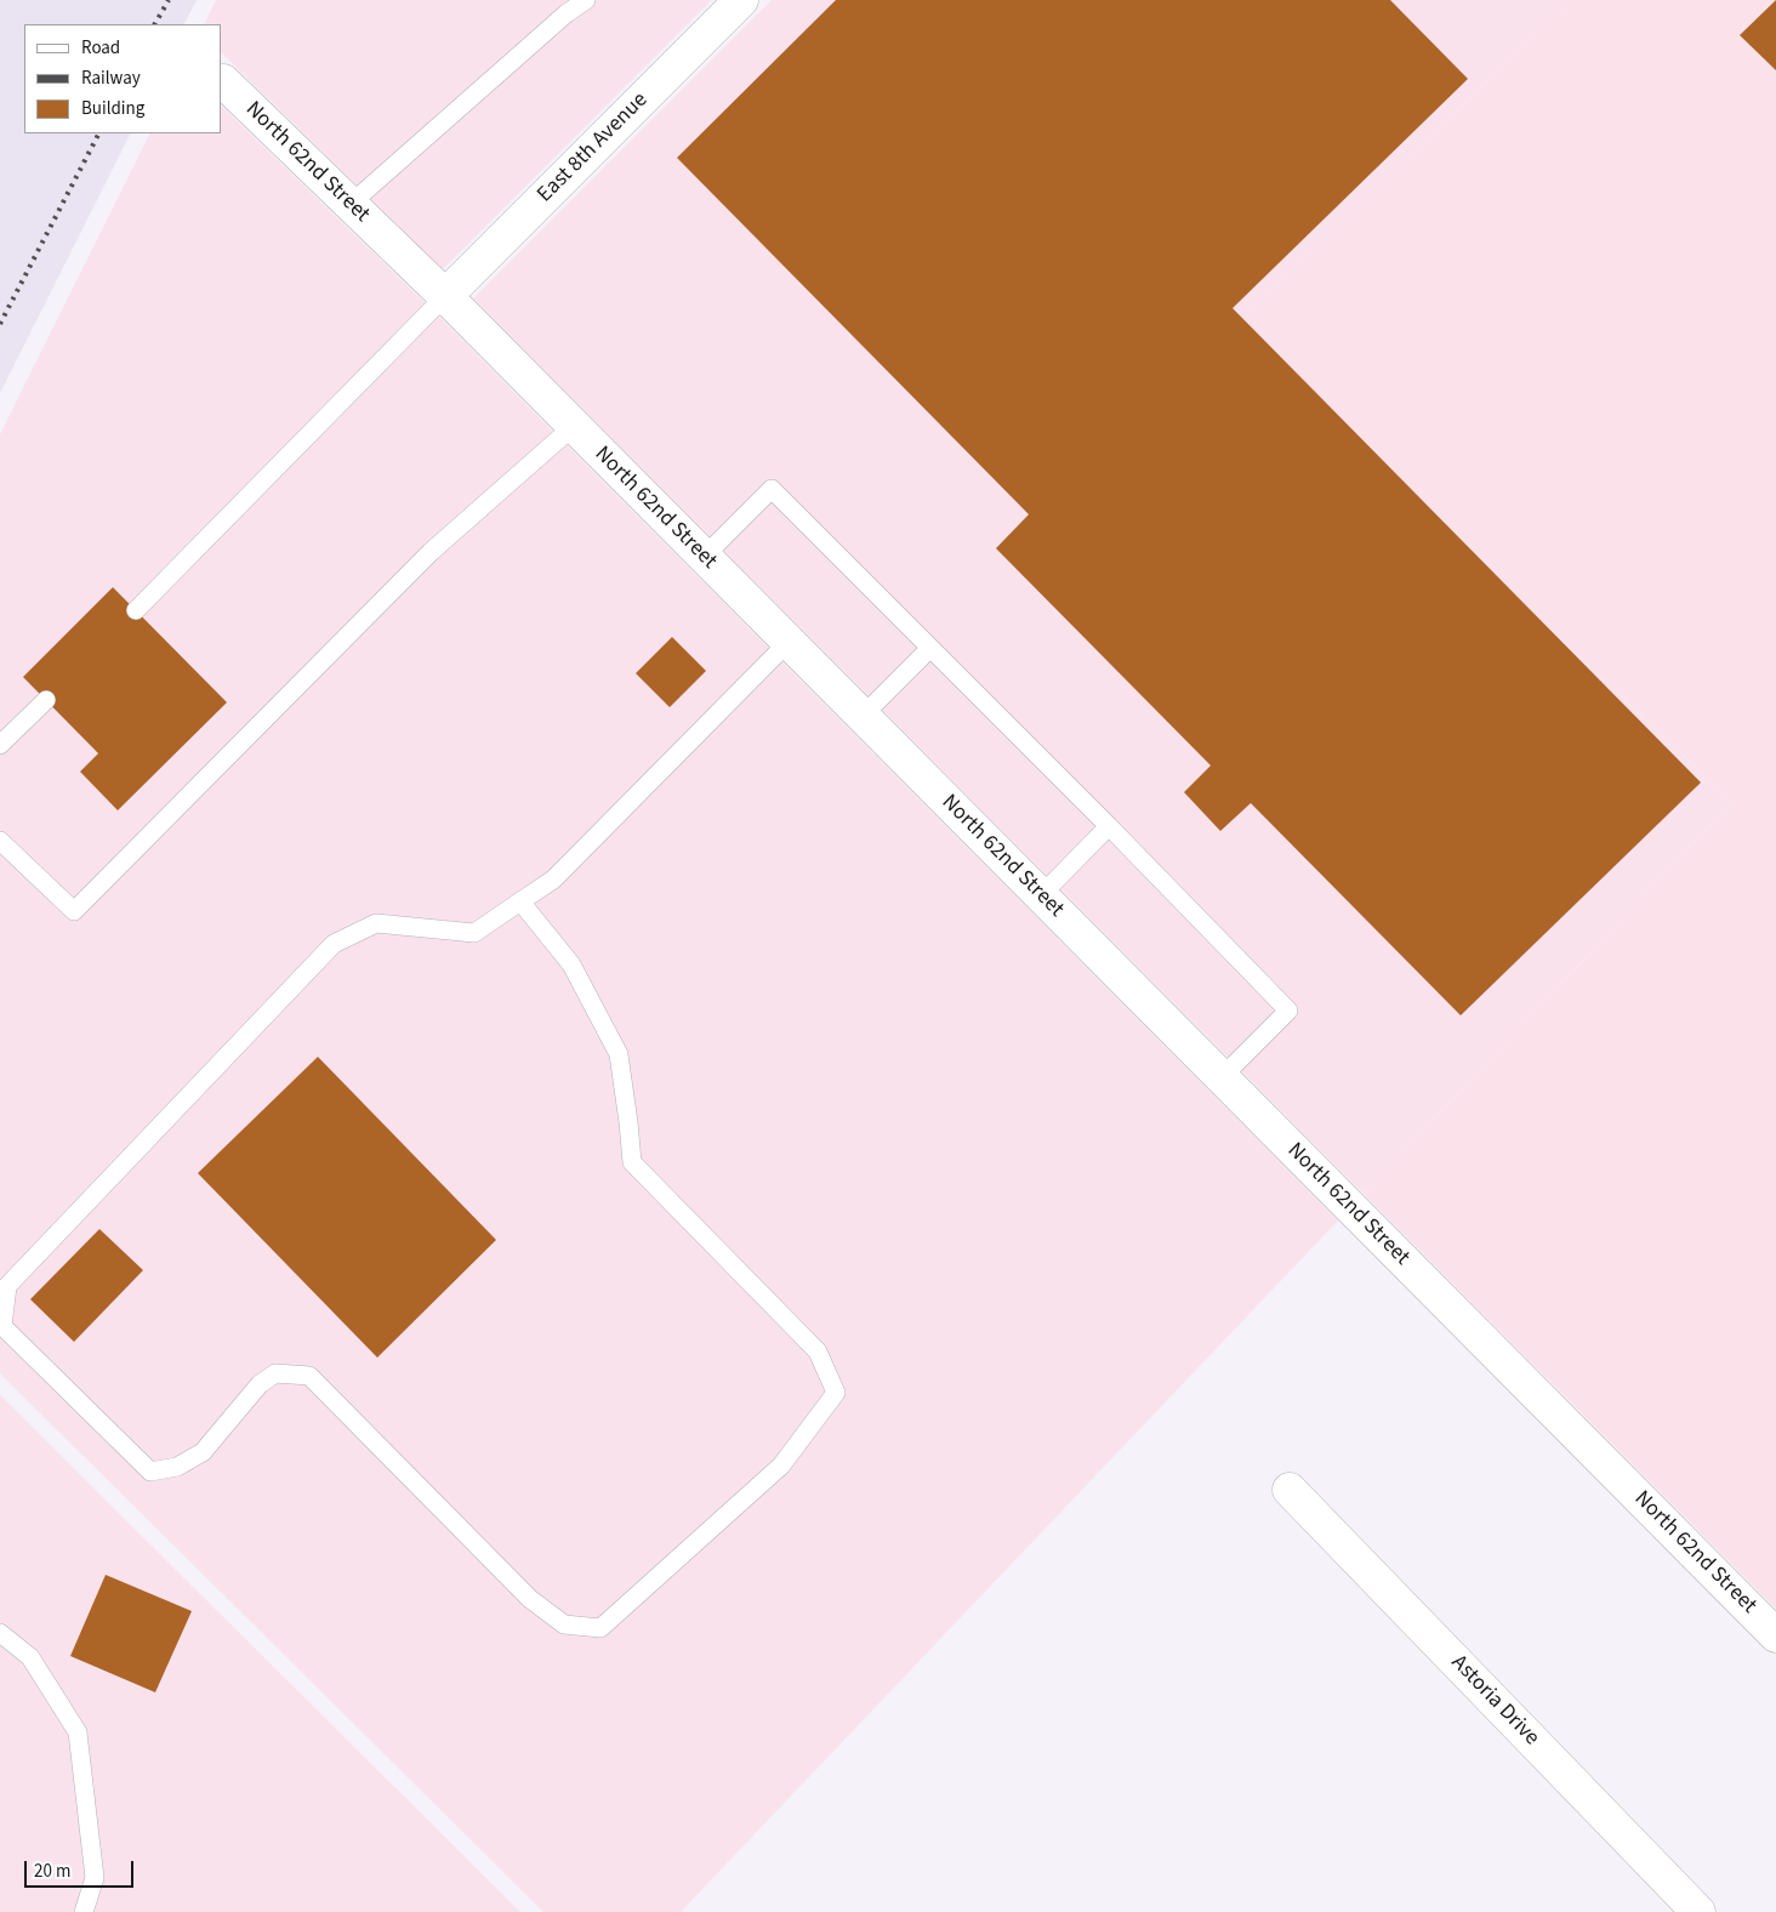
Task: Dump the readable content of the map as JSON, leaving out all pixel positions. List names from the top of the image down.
{
  "streets": {
    "street": ["East 8th Avenue", "North 62nd Street", "Astoria Drive"]
  },
  "crossings": [
    ["East 8th Avenue", "North 62nd Street"]
  ],
  "legend": ["Road", "Railway", "Building"],
  "scale_bar": "20 m"
}
